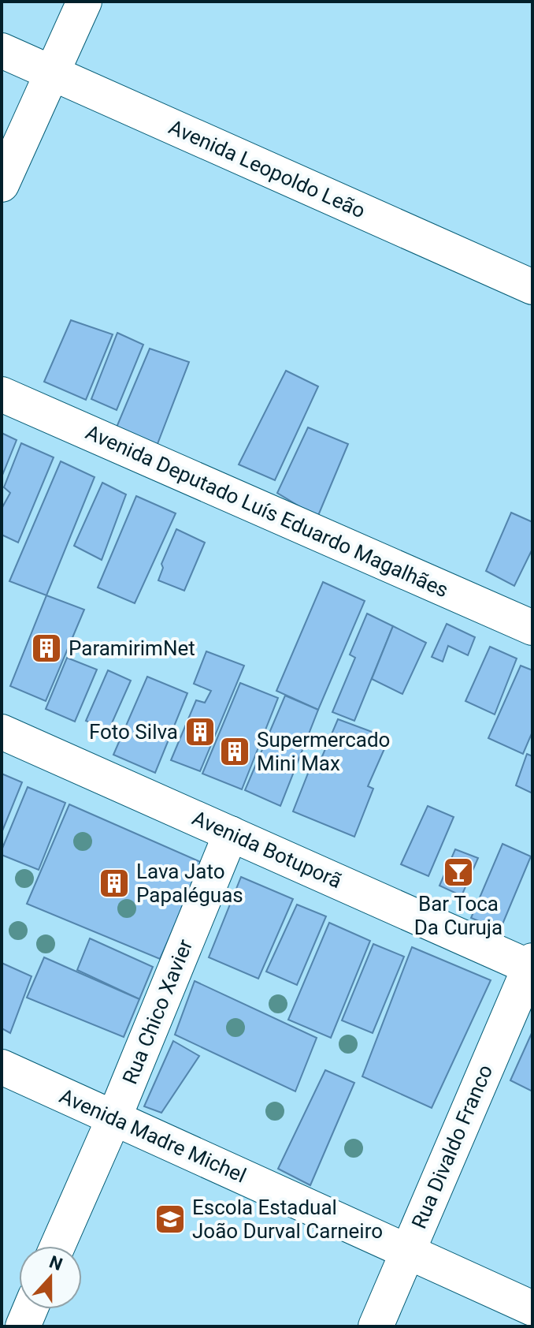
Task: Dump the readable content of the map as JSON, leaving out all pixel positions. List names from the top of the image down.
{
  "streets": {
    "street": [
      "Avenida Leopoldo Leão",
      "Avenida Deputado Luís Eduardo Magalhães",
      "Avenida Botuporã",
      "Rua Chico Xavier",
      "Avenida Madre Michel",
      "Rua Divaldo Franco"
    ]
  },
  "crossings": [
    ["Avenida Botuporã", "Rua Chico Xavier"],
    ["Avenida Botuporã", "Rua Divaldo Franco"],
    ["Rua Chico Xavier", "Avenida Madre Michel"],
    ["Avenida Madre Michel", "Rua Divaldo Franco"]
  ],
  "places": {
    "building": [
      "ParamirimNet",
      "Foto Silva",
      "Supermercado Mini Max",
      "Lava Jato Papaléguas"
    ],
    "bar": ["Bar Toca Da Curuja"],
    "school or university": ["Escola Estadual João Durval Carneiro"]
  },
  "north": "top"
}
